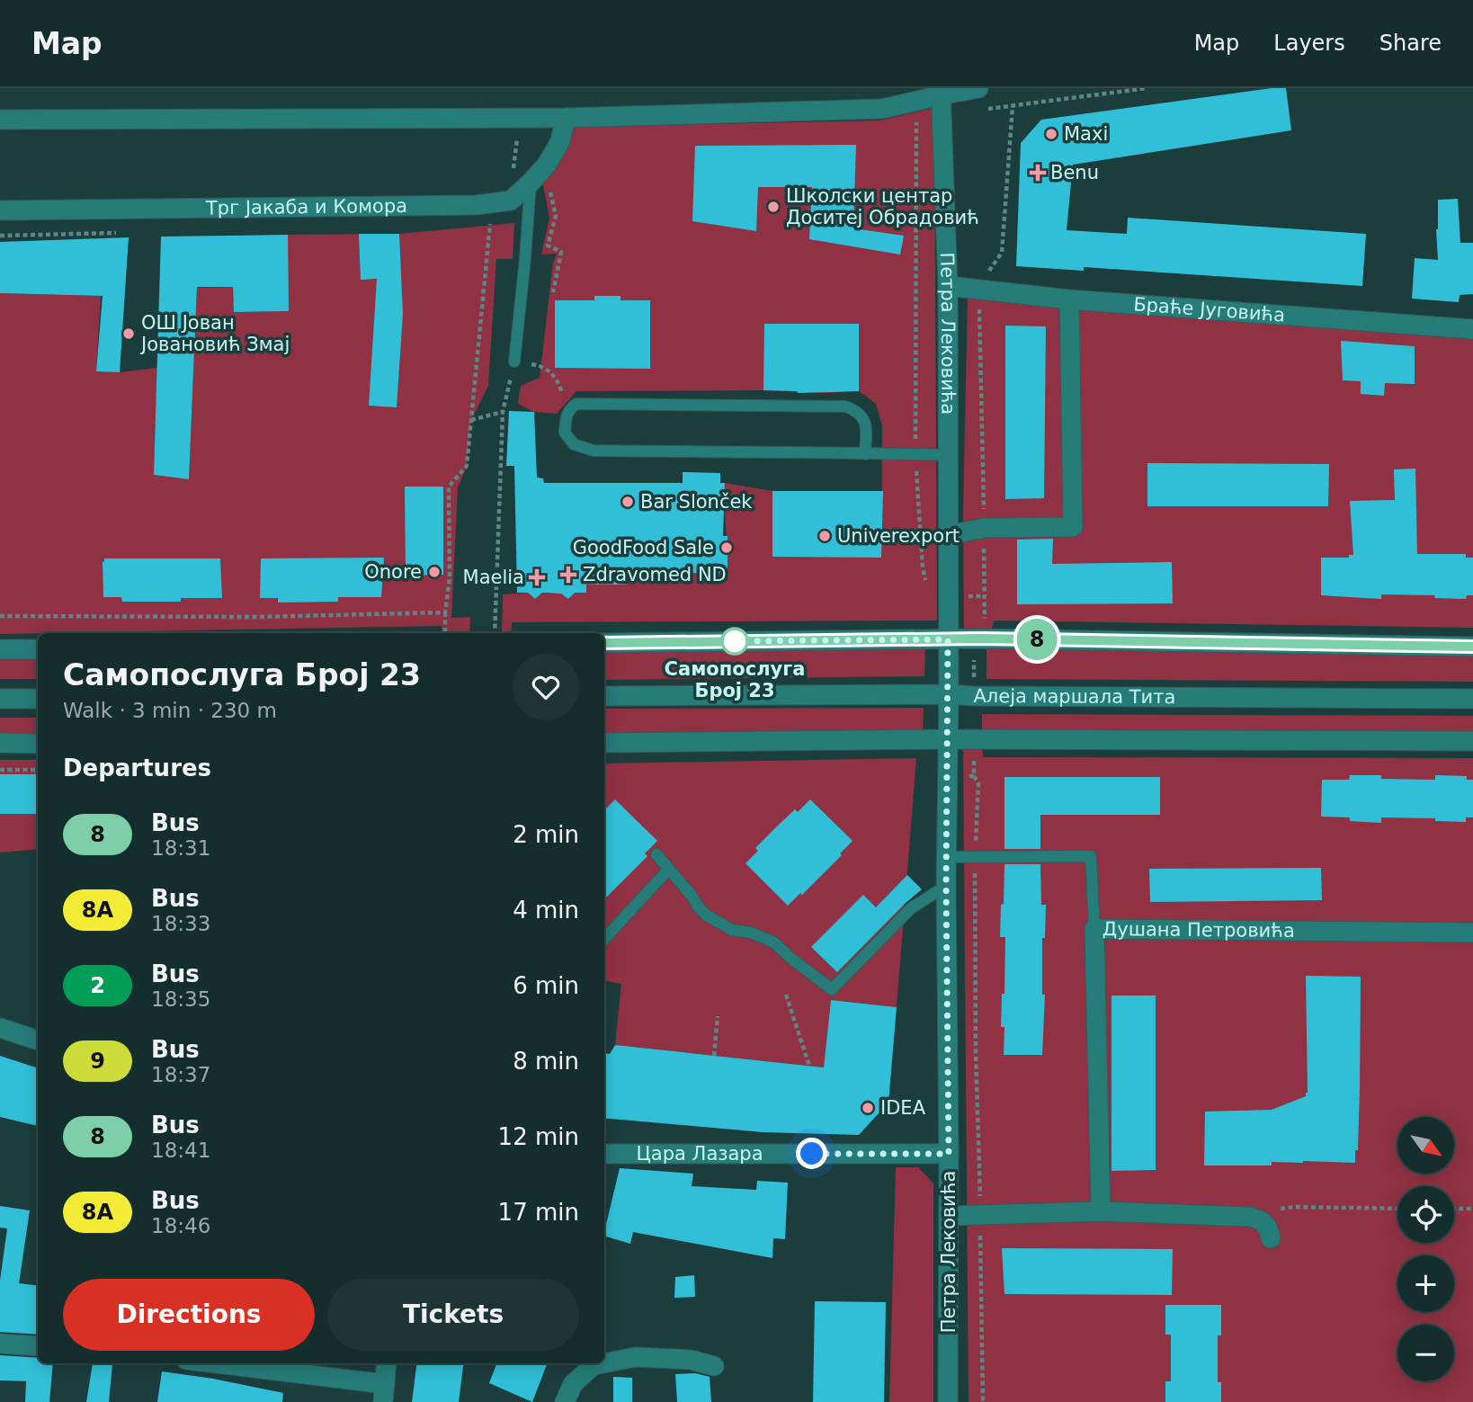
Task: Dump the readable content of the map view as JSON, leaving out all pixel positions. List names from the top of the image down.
{
  "streets": {
    "street": [
      "Трг Јакаба и Комора",
      "Браће Југовића",
      "Петра Лековића",
      "Алеја маршала Тита",
      "Душана Петровића",
      "Цара Лазара"
    ]
  },
  "crossings": [
    ["Браће Југовића", "Петра Лековића"],
    ["Петра Лековића", "Алеја маршала Тита"],
    ["Петра Лековића", "Цара Лазара"]
  ],
  "places": {
    "other": [
      "Maxi",
      "Школски центар Доситеј Обрадовић",
      "ОШ Јован Јовановић Змај",
      "Bar Slonček",
      "Univerexport",
      "GoodFood Sale",
      "Onore",
      "Самопослуга Број 23",
      "IDEA"
    ],
    "health": ["Benu", "Zdravomed ND", "Maelia"]
  },
  "lines": ["bus line 8"],
  "north": "bottom right",
  "page": {
    "header": "Map",
    "nav": ["Map", "Layers", "Share"],
    "on_map": "8",
    "heading": [
      ["Самопослуга Број 23", "Walk · 3 min · 230 m"],
      "Departures"
    ],
    "list": [
      {
        "mark": "8",
        "name": "Bus",
        "note": "18:31",
        "value": "2 min"
      },
      {
        "mark": "8A",
        "name": "Bus",
        "note": "18:33",
        "value": "4 min"
      },
      {
        "mark": "2",
        "name": "Bus",
        "note": "18:35",
        "value": "6 min"
      },
      {
        "mark": "9",
        "name": "Bus",
        "note": "18:37",
        "value": "8 min"
      },
      {
        "mark": "8",
        "name": "Bus",
        "note": "18:41",
        "value": "12 min"
      },
      {
        "mark": "8A",
        "name": "Bus",
        "note": "18:46",
        "value": "17 min"
      }
    ],
    "map_buttons": ["+", "−"],
    "buttons": ["Directions", "Tickets"]
  }
}
